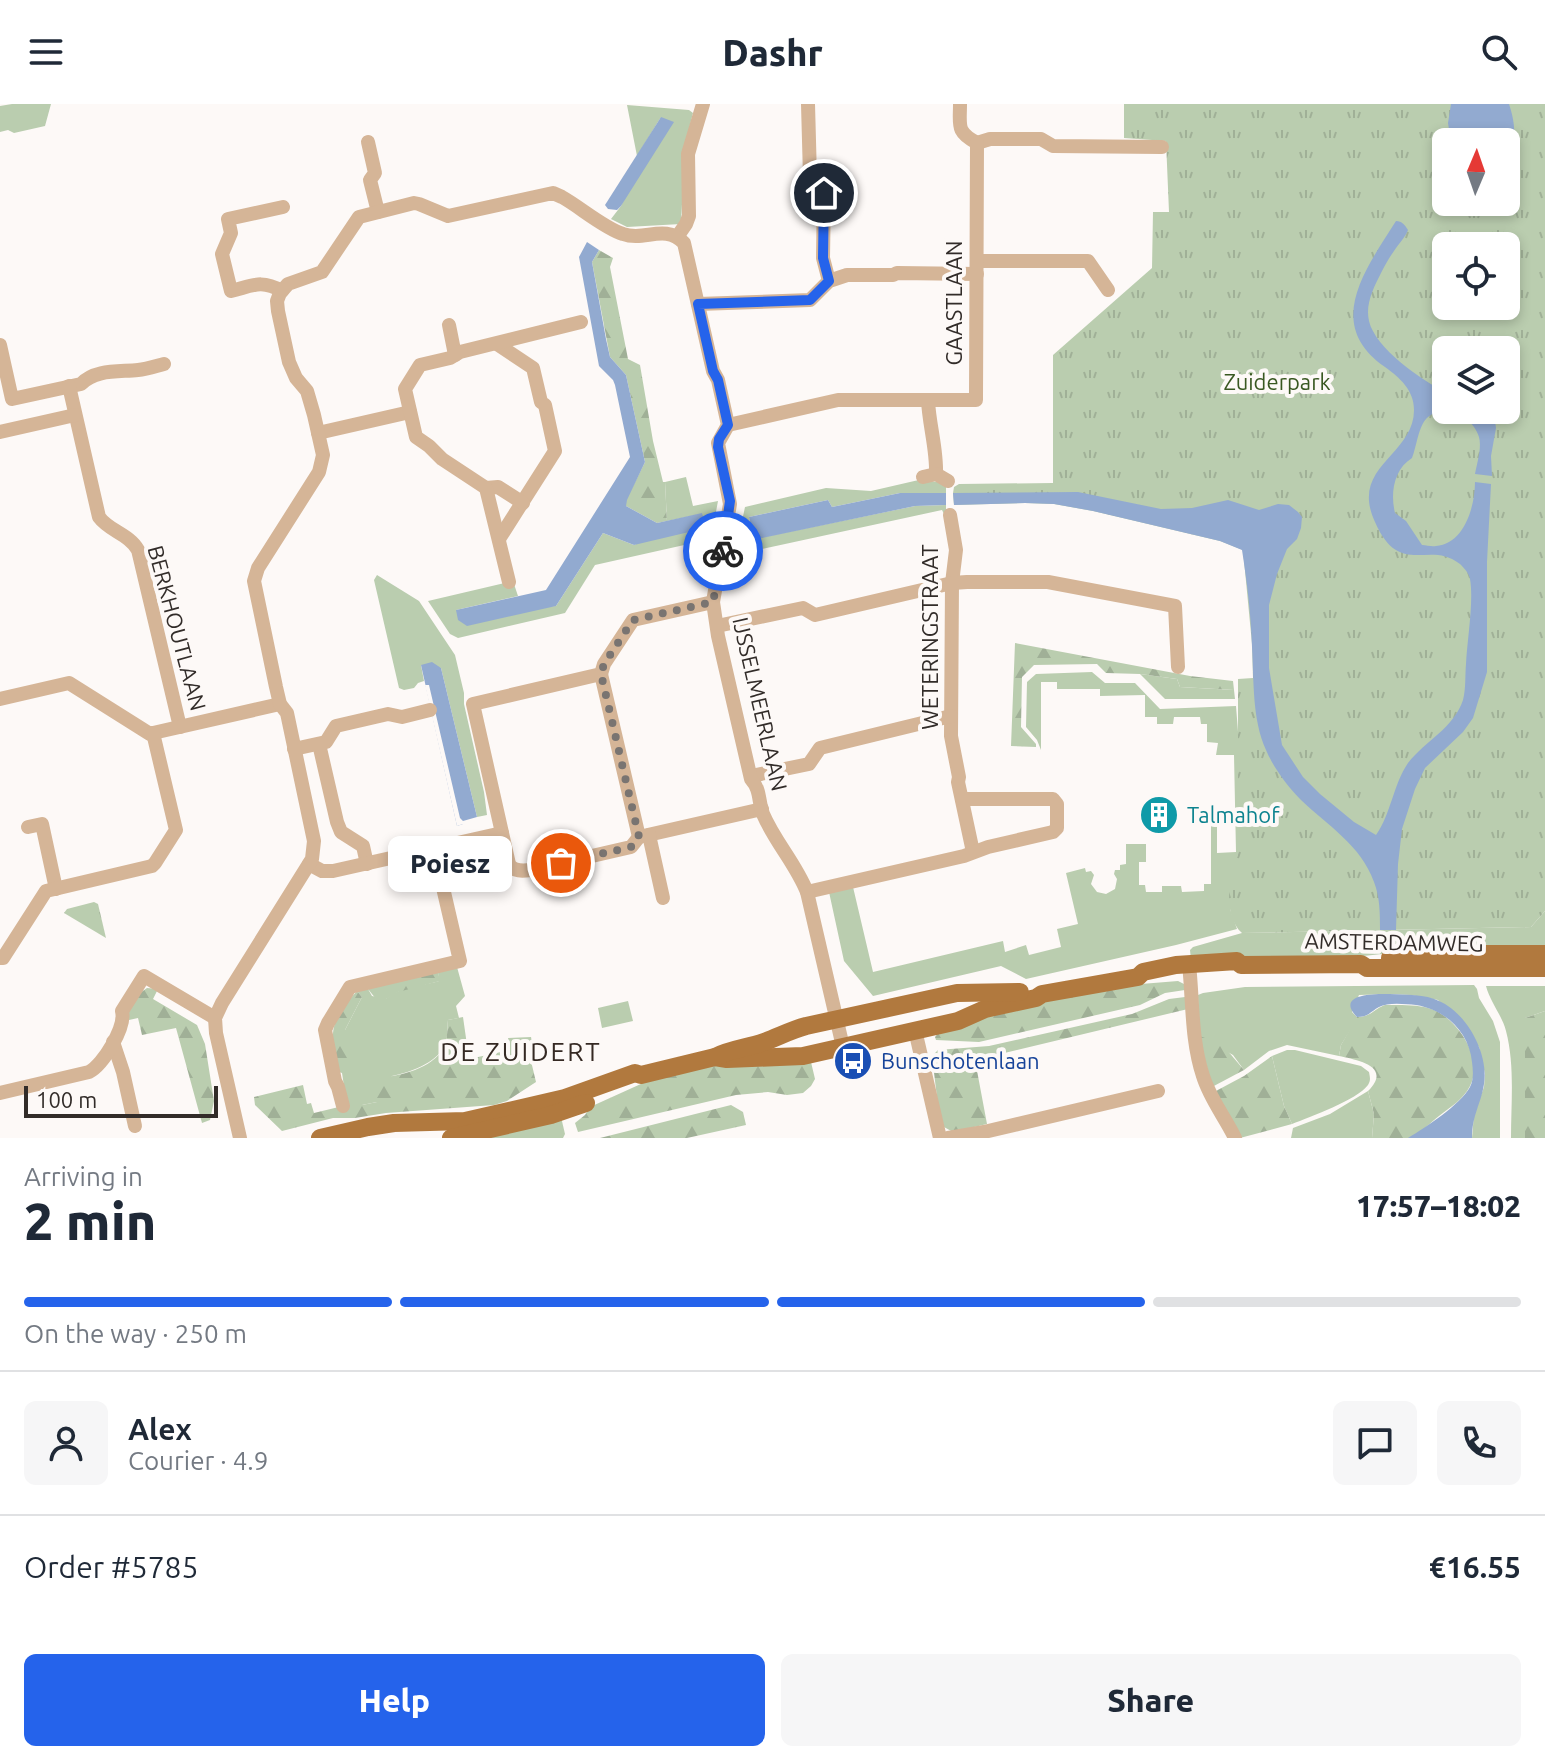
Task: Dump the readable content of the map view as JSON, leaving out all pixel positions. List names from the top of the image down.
{
  "streets": {
    "main road": ["AMSTERDAMWEG"],
    "street": [
      "GAASTLAAN",
      "BERKHOUTLAAN",
      "WETERINGSTRAAT",
      "IJSSELMEERLAAN"
    ]
  },
  "crossings": [
    ["GAASTLAAN", "IJSSELMEERLAAN"],
    ["IJSSELMEERLAAN", "AMSTERDAMWEG"]
  ],
  "districts": ["DE ZUIDERT"],
  "parks": ["Zuiderpark"],
  "places": {
    "building": ["Talmahof"],
    "other": ["Poiesz"],
    "bus stop": ["Bunschotenlaan"]
  },
  "scale_bar": "100 m",
  "north": "top",
  "page": {
    "header": "Dashr",
    "bubble": "Poiesz",
    "scale": "100 m",
    "heading": ["2 min", "Arriving in", "17:57–18:02"],
    "panel": [
      "Alex",
      "Courier · 4.9",
      "Order #5785",
      "€16.55"
    ],
    "bar": "On the way · 250 m",
    "buttons": ["Help", "Share"]
  }
}
